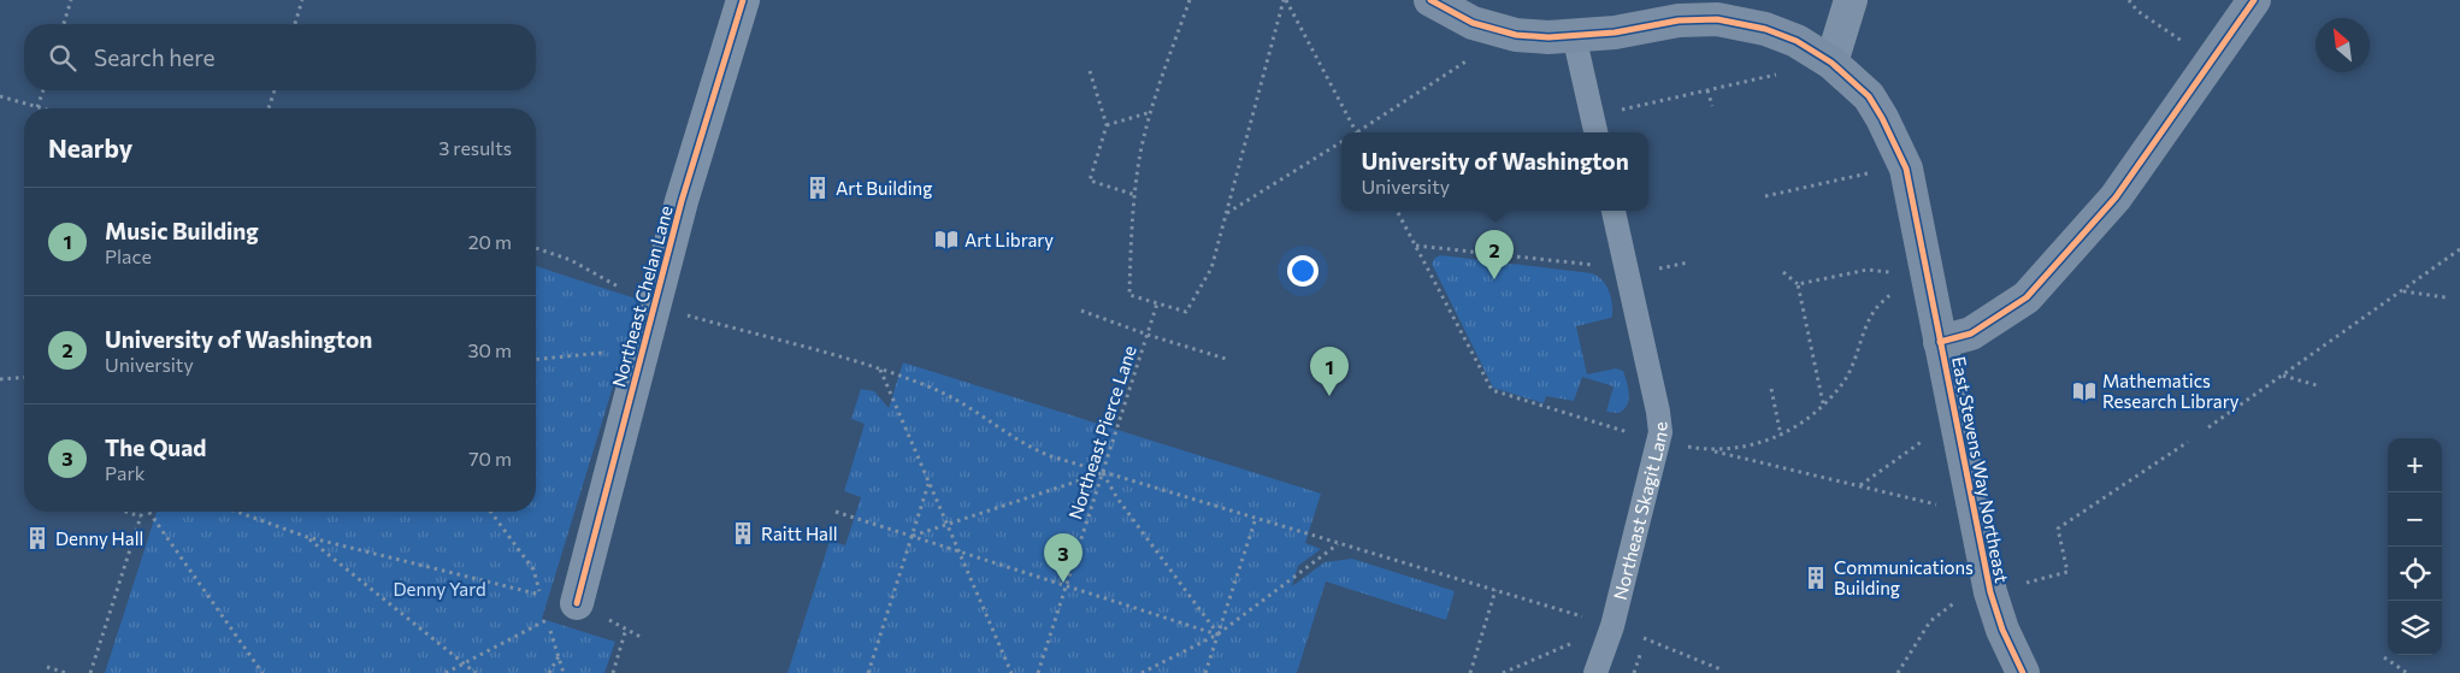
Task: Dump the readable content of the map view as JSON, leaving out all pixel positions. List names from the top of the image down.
{
  "streets": {
    "street": ["Northeast Chelan Lane", "East Stevens Way Northeast"],
    "lane": ["Northeast Skagit Lane"],
    "path": ["Northeast Pierce Lane"]
  },
  "parks": ["Denny Yard"],
  "places": {
    "building": [
      "Art Building",
      "Raitt Hall",
      "Denny Hall",
      "Communications Building"
    ],
    "library": ["Art Library", "Mathematics Research Library"]
  },
  "north": "top left",
  "page": {
    "search": "Search here",
    "heading": ["Nearby", "3 results"],
    "popup": ["University of Washington", "University"],
    "list": [
      {
        "mark": "1",
        "name": "Music Building",
        "note": "Place",
        "value": "20 m"
      },
      {
        "mark": "2",
        "name": "University of Washington",
        "note": "University",
        "value": "30 m"
      },
      {
        "mark": "3",
        "name": "The Quad",
        "note": "Park",
        "value": "70 m"
      }
    ],
    "pins": ["2", "1", "3"],
    "map_buttons": ["+", "−"]
  }
}
